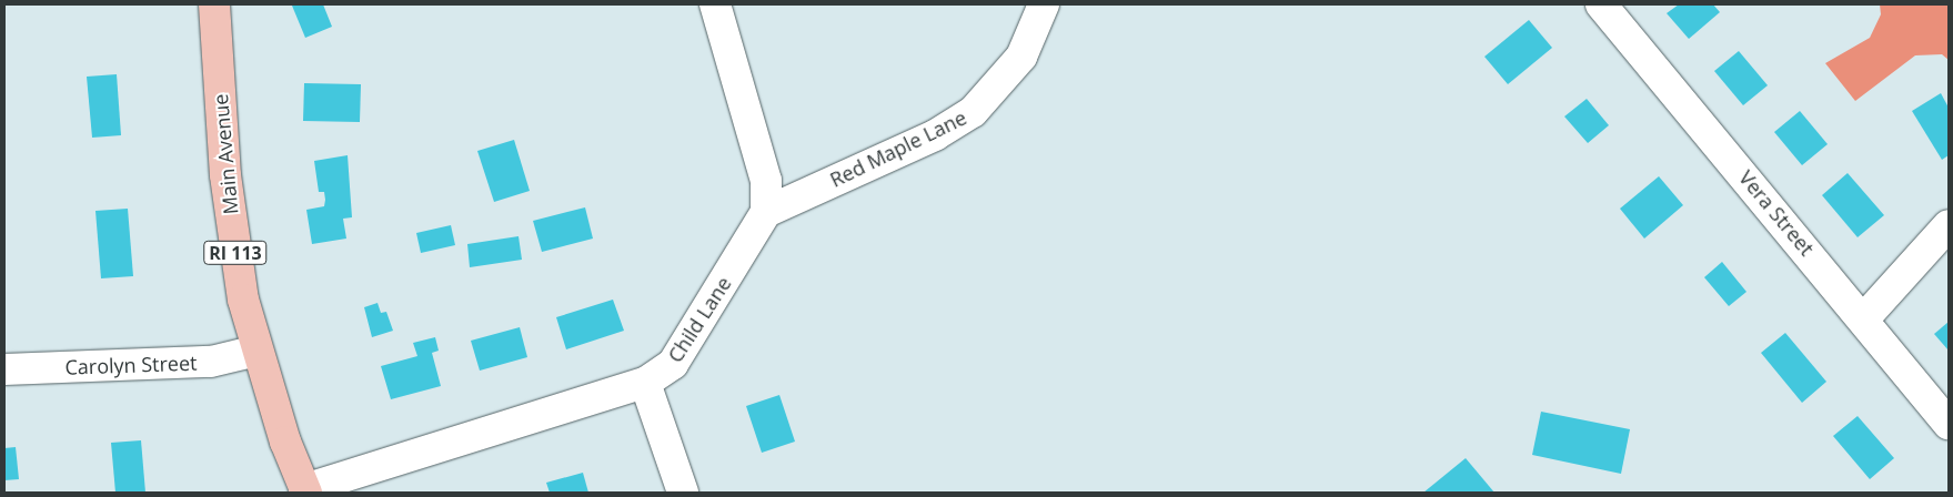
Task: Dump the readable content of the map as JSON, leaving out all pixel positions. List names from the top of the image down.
{
  "streets": {
    "main road": ["Main Avenue", "RI 113"],
    "street": [
      "Red Maple Lane",
      "Vera Street",
      "Child Lane",
      "Carolyn Street"
    ]
  },
  "crossings": [
    ["Red Maple Lane", "Child Lane"],
    ["Main Avenue", "Child Lane"],
    ["Main Avenue", "Carolyn Street"]
  ]
}
